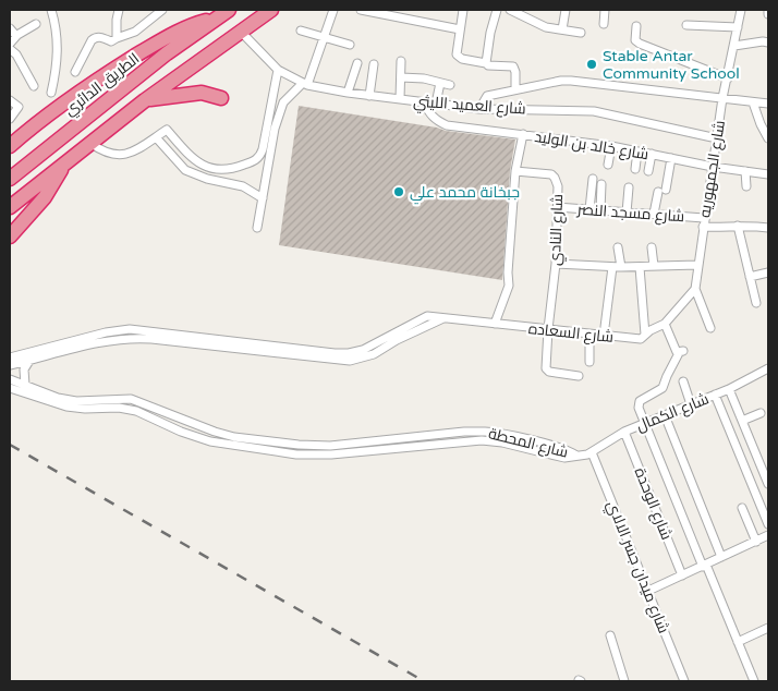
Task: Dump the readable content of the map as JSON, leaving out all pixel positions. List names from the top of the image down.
{
  "streets": {
    "highway": ["الطريق الدائري"],
    "street": [
      "شارع العميد الليثي",
      "شارع خالد بن الوليد",
      "شارع الجمهوريه",
      "شارع مسجد النصر",
      "شارع النادي",
      "شارع السعاده",
      "شارع الكمال",
      "شارع المحطة",
      "شارع الوحدة",
      "شارع ميدان جسر الالاي"
    ]
  },
  "crossings": [
    ["شارع العميد الليثي", "شارع خالد بن الوليد"],
    ["شارع العميد الليثي", "شارع الجمهوريه"],
    ["شارع خالد بن الوليد", "شارع الجمهوريه"],
    ["شارع الجمهوريه", "شارع مسجد النصر"],
    ["شارع الجمهوريه", "شارع السعاده"],
    ["شارع مسجد النصر", "شارع النادي"],
    ["شارع النادي", "شارع السعاده"],
    ["شارع الكمال", "شارع المحطة"],
    ["شارع الكمال", "شارع الوحدة"],
    ["شارع الكمال", "شارع ميدان جسر الالاي"]
  ],
  "places": ["Stable Antar Community School", "جبخانة محمد علي"]
}
